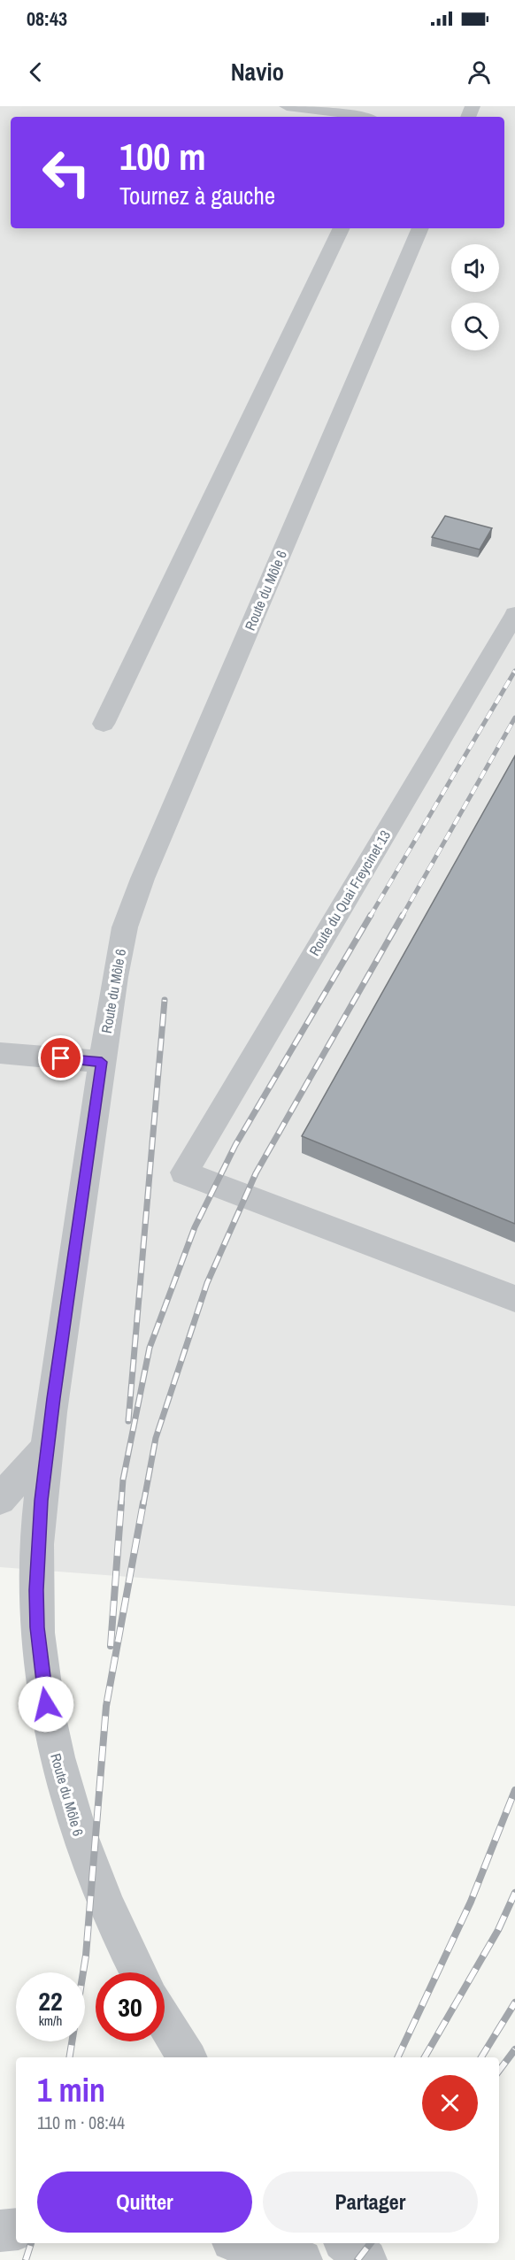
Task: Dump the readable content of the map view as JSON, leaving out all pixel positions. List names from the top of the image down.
{
  "streets": {
    "street": ["Route du Môle 6", "Route du Quai Freycinet 13"]
  },
  "page": {
    "status": "08:43",
    "header": "Navio",
    "turn": ["100 m", "Tournez à gauche"],
    "speed": "22 km/h",
    "limit": "30",
    "heading": ["1 min", "110 m · 08:44"],
    "buttons": ["Quitter", "Partager"]
  }
}
